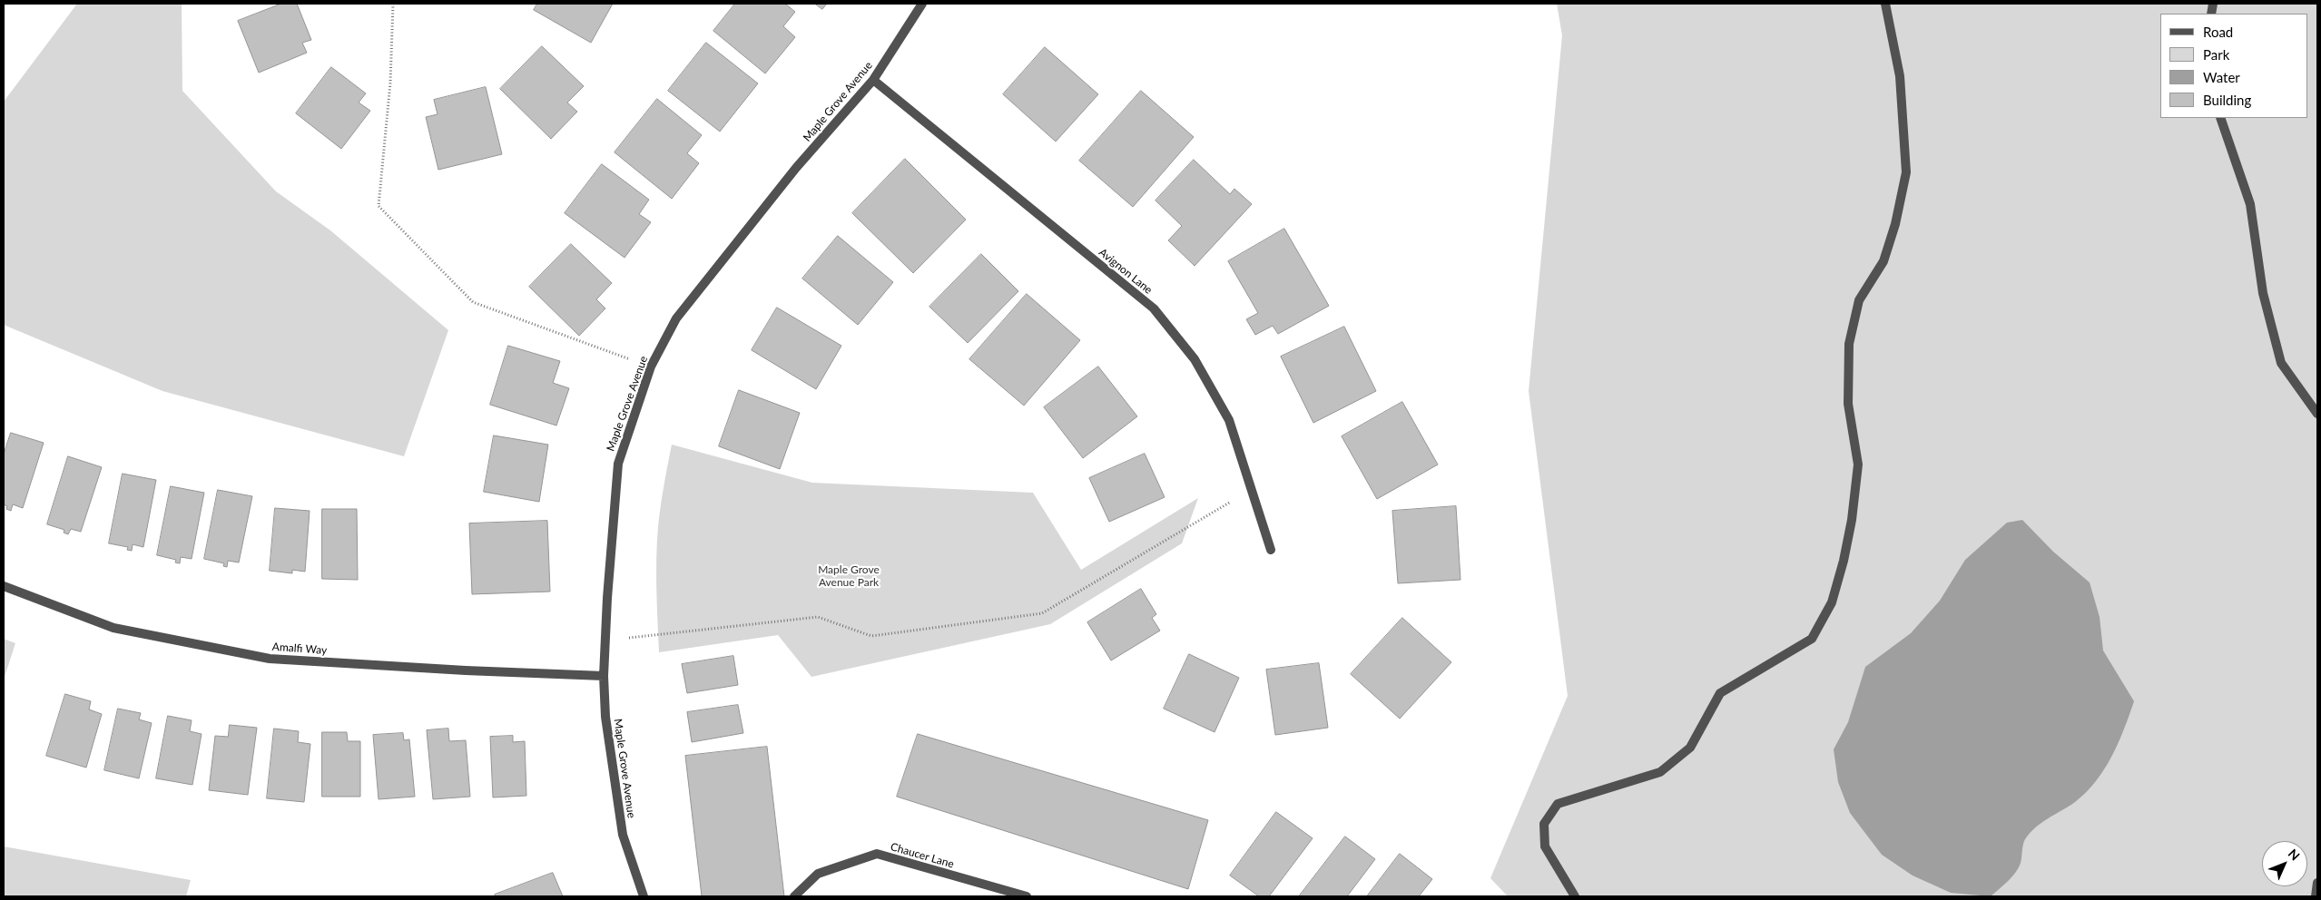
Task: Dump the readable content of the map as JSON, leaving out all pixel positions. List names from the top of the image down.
{
  "streets": {
    "street": [
      "Maple Grove Avenue",
      "Avignon Lane",
      "Amalfi Way",
      "Chaucer Lane"
    ]
  },
  "crossings": [
    ["Maple Grove Avenue", "Avignon Lane"],
    ["Maple Grove Avenue", "Amalfi Way"]
  ],
  "parks": ["Maple Grove Avenue Park"],
  "legend": [
    "Road",
    "Park",
    "Water",
    "Building"
  ],
  "north": "top right"
}
